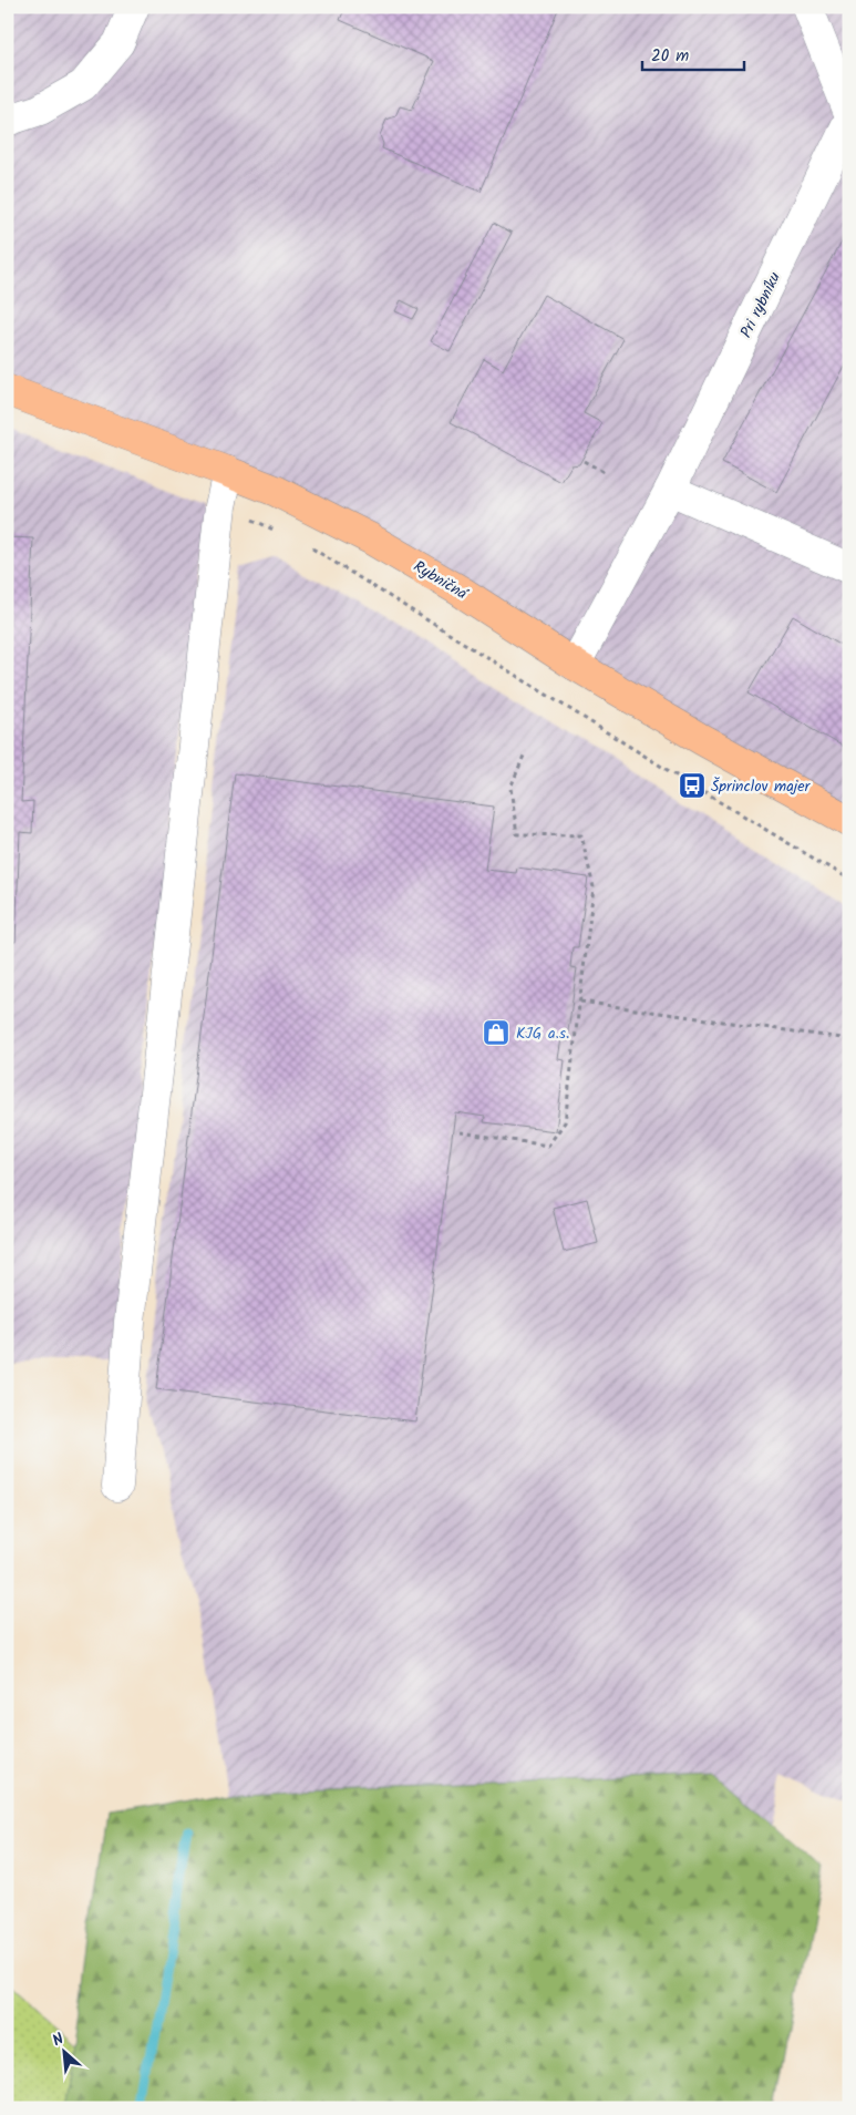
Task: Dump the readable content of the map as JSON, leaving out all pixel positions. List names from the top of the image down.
{
  "streets": {
    "main road": ["Rybničná"],
    "lane": ["Pri rybníku"]
  },
  "crossings": [
    ["Pri rybníku", "Rybničná"]
  ],
  "places": {
    "bus stop": ["Šprinclov majer"],
    "shop": ["KJG a.s."]
  },
  "scale_bar": "20 m",
  "north": "top left"
}
